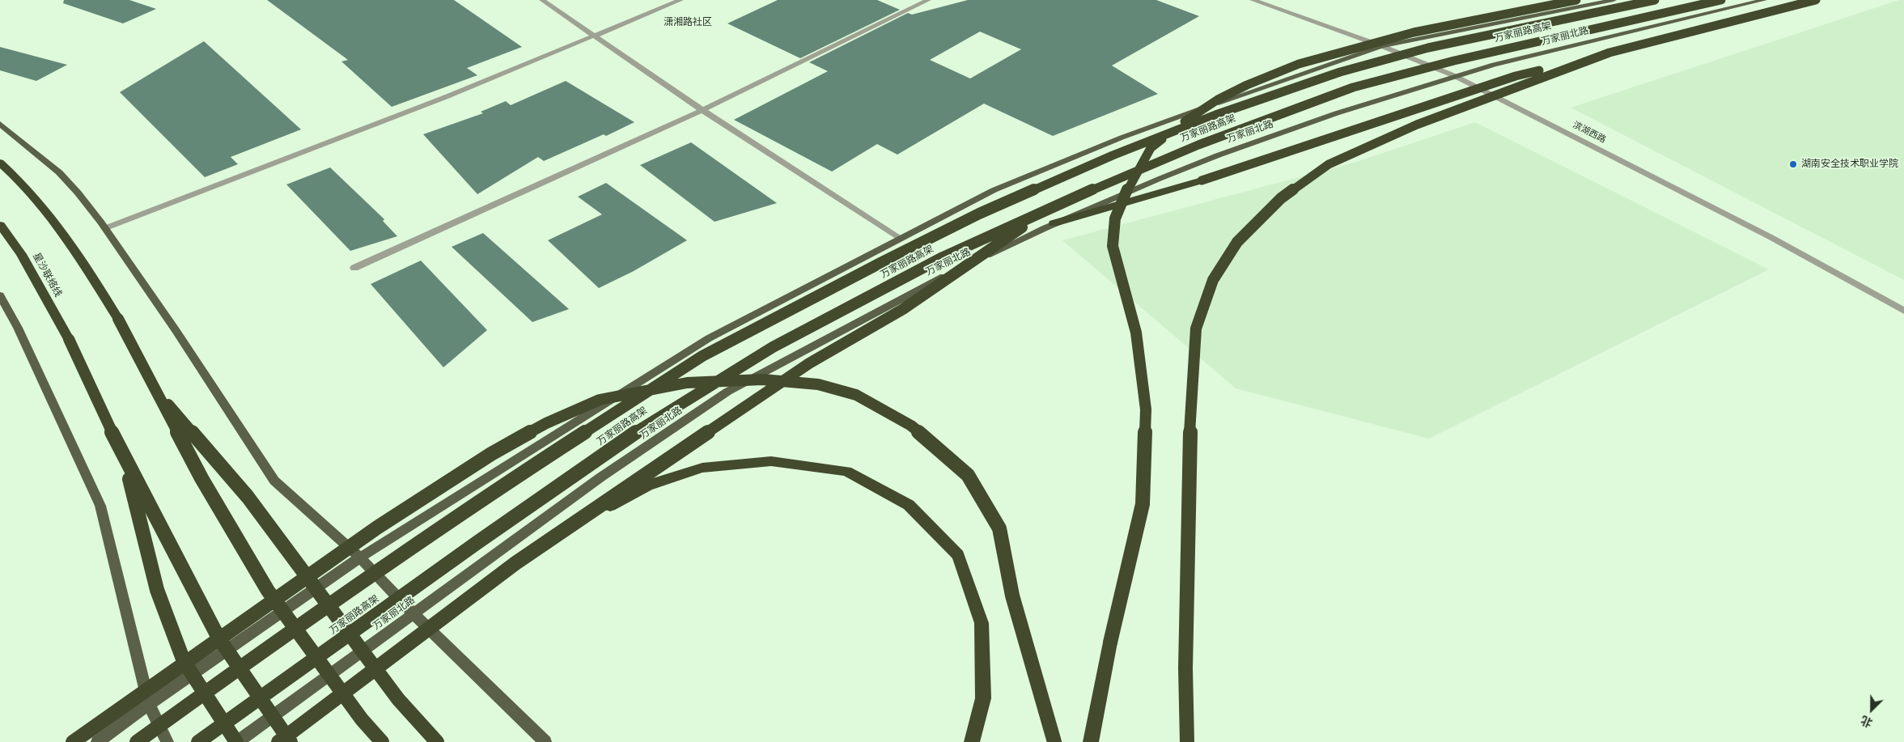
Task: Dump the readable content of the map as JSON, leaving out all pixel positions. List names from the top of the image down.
{
  "streets": {
    "highway": ["万家丽路高架", "星沙联络线"],
    "main road": ["万家丽北路"],
    "street": ["滨湖西路"]
  },
  "crossings": [
    ["万家丽北路", "滨湖西路"]
  ],
  "districts": ["潇湘路社区"],
  "places": ["湖南安全技术职业学院"],
  "north": "bottom left"
}
